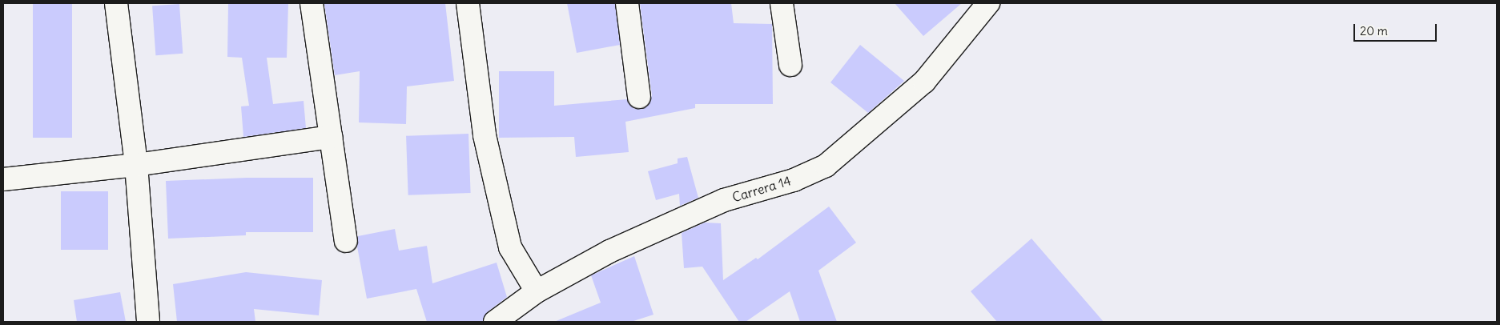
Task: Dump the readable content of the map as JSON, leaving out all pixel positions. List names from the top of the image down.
{
  "streets": {
    "street": ["Carrera 14"]
  },
  "scale_bar": "20 m"
}
